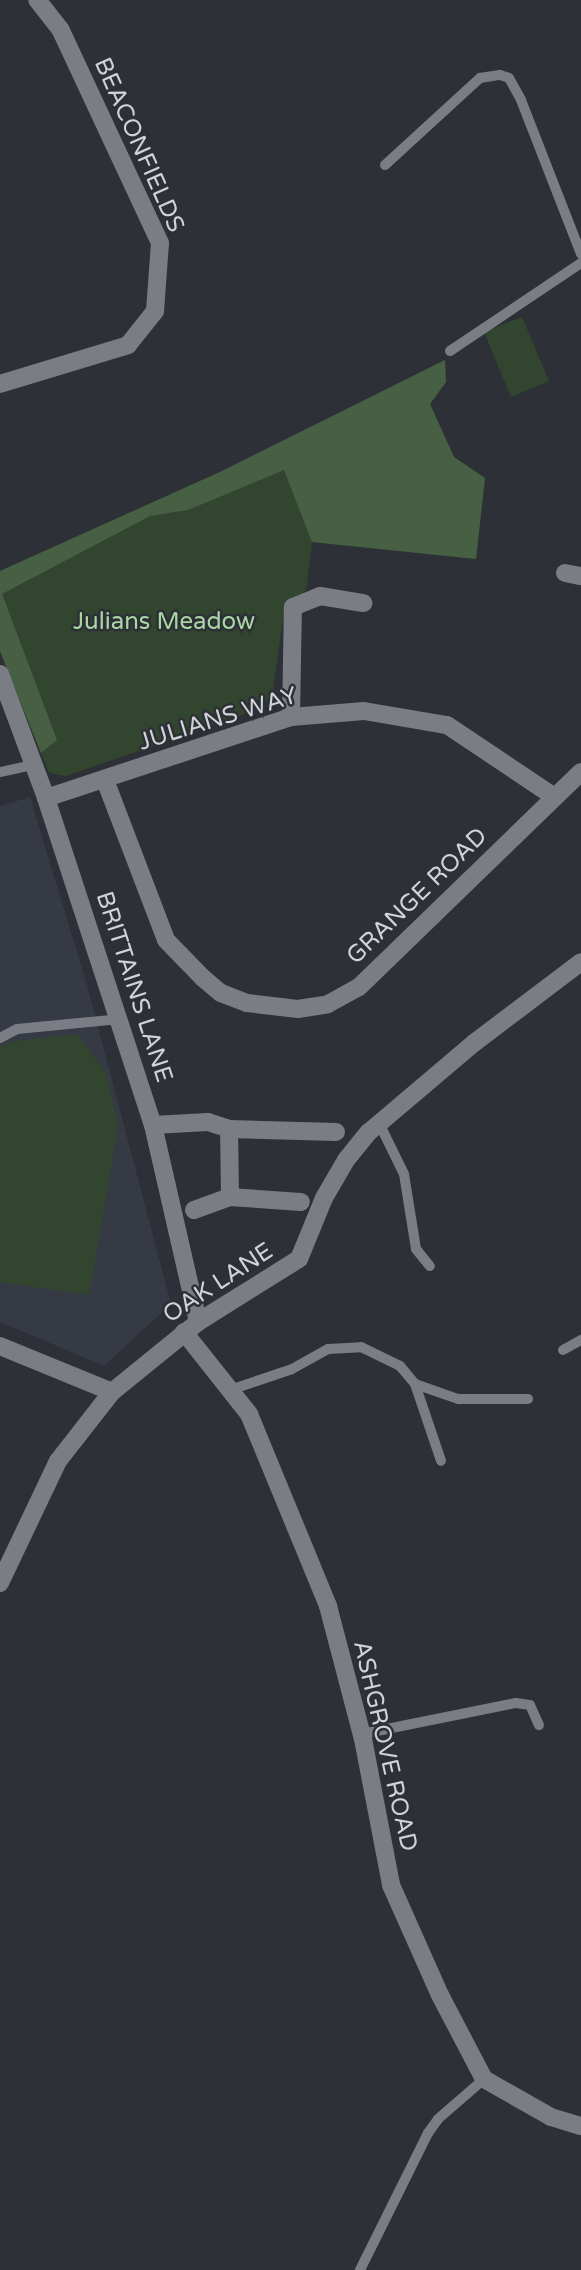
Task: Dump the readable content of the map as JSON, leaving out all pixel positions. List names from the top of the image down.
{
  "streets": {
    "street": [
      "BEACONFIELDS",
      "JULIANS WAY",
      "GRANGE ROAD",
      "BRITTAINS LANE",
      "OAK LANE",
      "ASHGROVE ROAD"
    ]
  },
  "crossings": [
    ["JULIANS WAY", "GRANGE ROAD"],
    ["JULIANS WAY", "BRITTAINS LANE"],
    ["BRITTAINS LANE", "OAK LANE"],
    ["BRITTAINS LANE", "ASHGROVE ROAD"],
    ["OAK LANE", "ASHGROVE ROAD"]
  ],
  "parks": ["Julians Meadow"]
}
